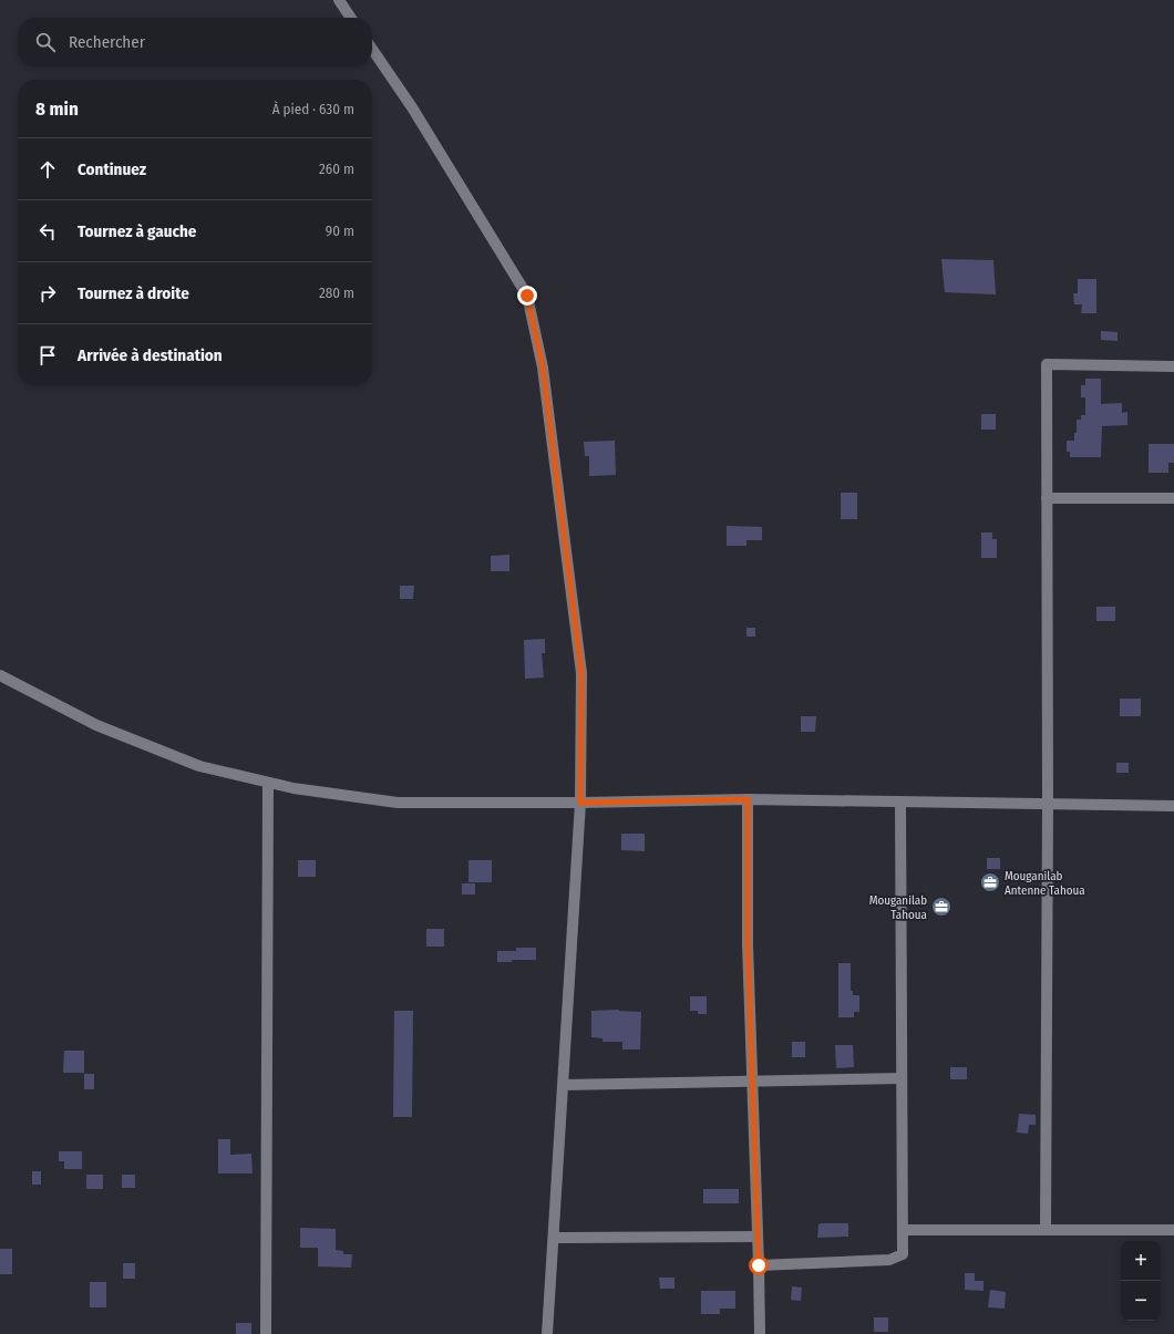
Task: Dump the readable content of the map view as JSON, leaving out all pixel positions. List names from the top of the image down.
{
  "places": {
    "office": ["Mouganilab Antenne Tahoua", "Mouganilab Tahoua"]
  },
  "page": {
    "search": "Rechercher",
    "heading": ["8 min", "À pied · 630 m"],
    "list": [
      ["Continuez", "260 m"],
      ["Tournez à gauche", "90 m"],
      ["Tournez à droite", "280 m"],
      "Arrivée à destination"
    ],
    "map_buttons": ["+", "−"]
  }
}
